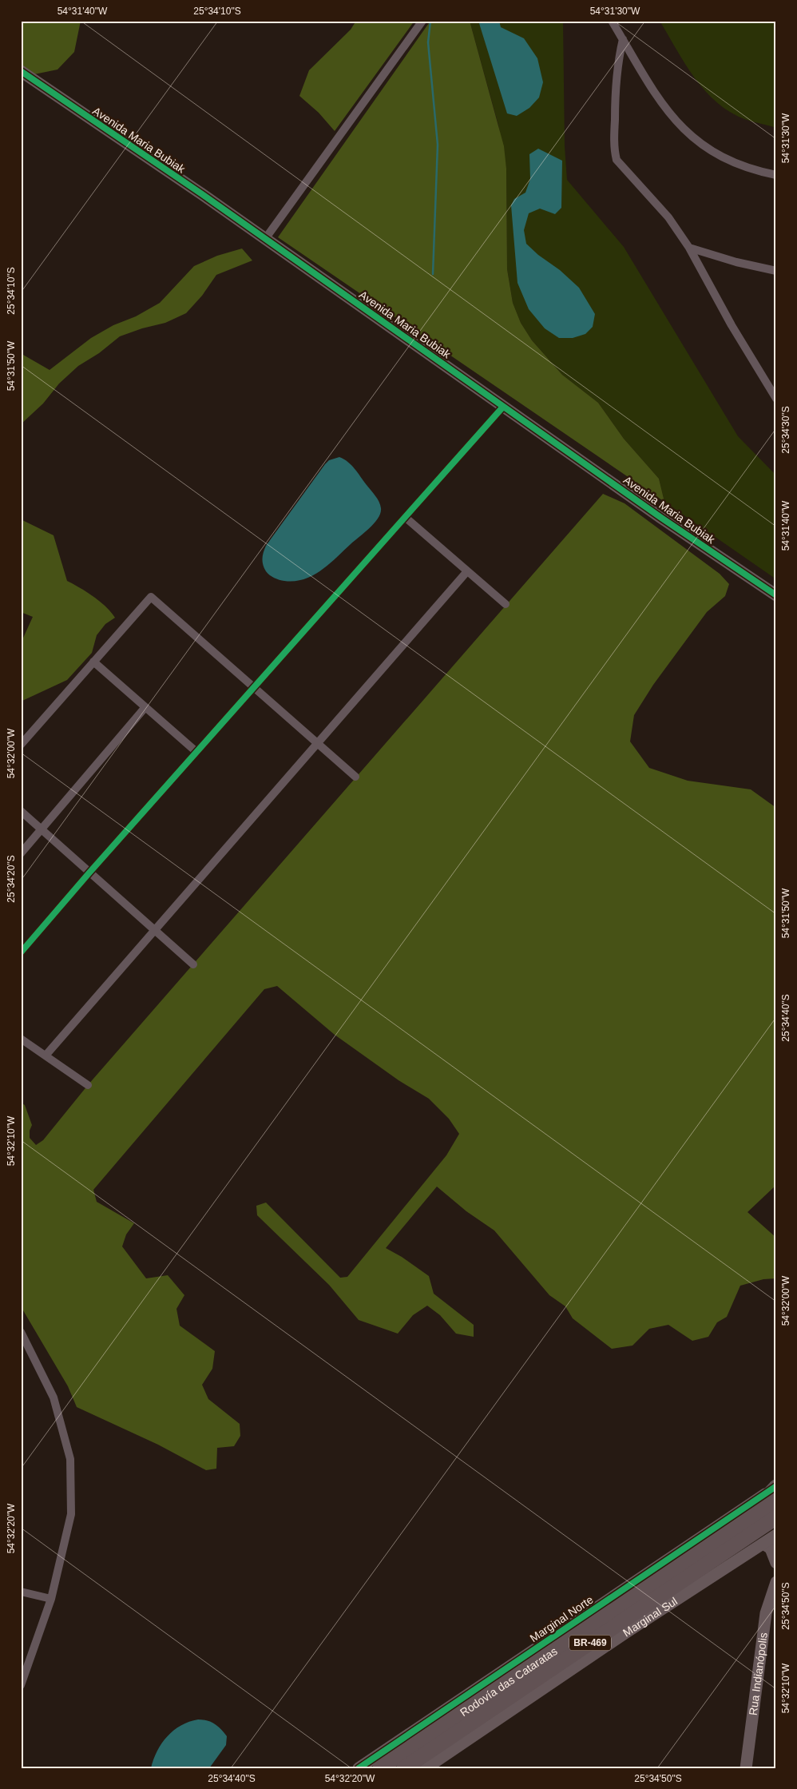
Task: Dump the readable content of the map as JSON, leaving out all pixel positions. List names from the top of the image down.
{
  "streets": {
    "highway": ["BR-469", "Rodovía das Cataratas"],
    "street": [
      "Avenida Maria Bubiak",
      "Marginal Sul",
      "Marginal Norte",
      "Rua Indianópolis"
    ]
  },
  "coordinates": [
    "54°31'40\"W",
    "25°34'10\"S",
    "54°31'30\"W",
    "54°31'50\"W",
    "25°34'30\"S",
    "54°32'00\"W",
    "25°34'20\"S",
    "25°34'40\"S",
    "54°32'10\"W",
    "54°32'20\"W",
    "25°34'50\"S"
  ]
}
